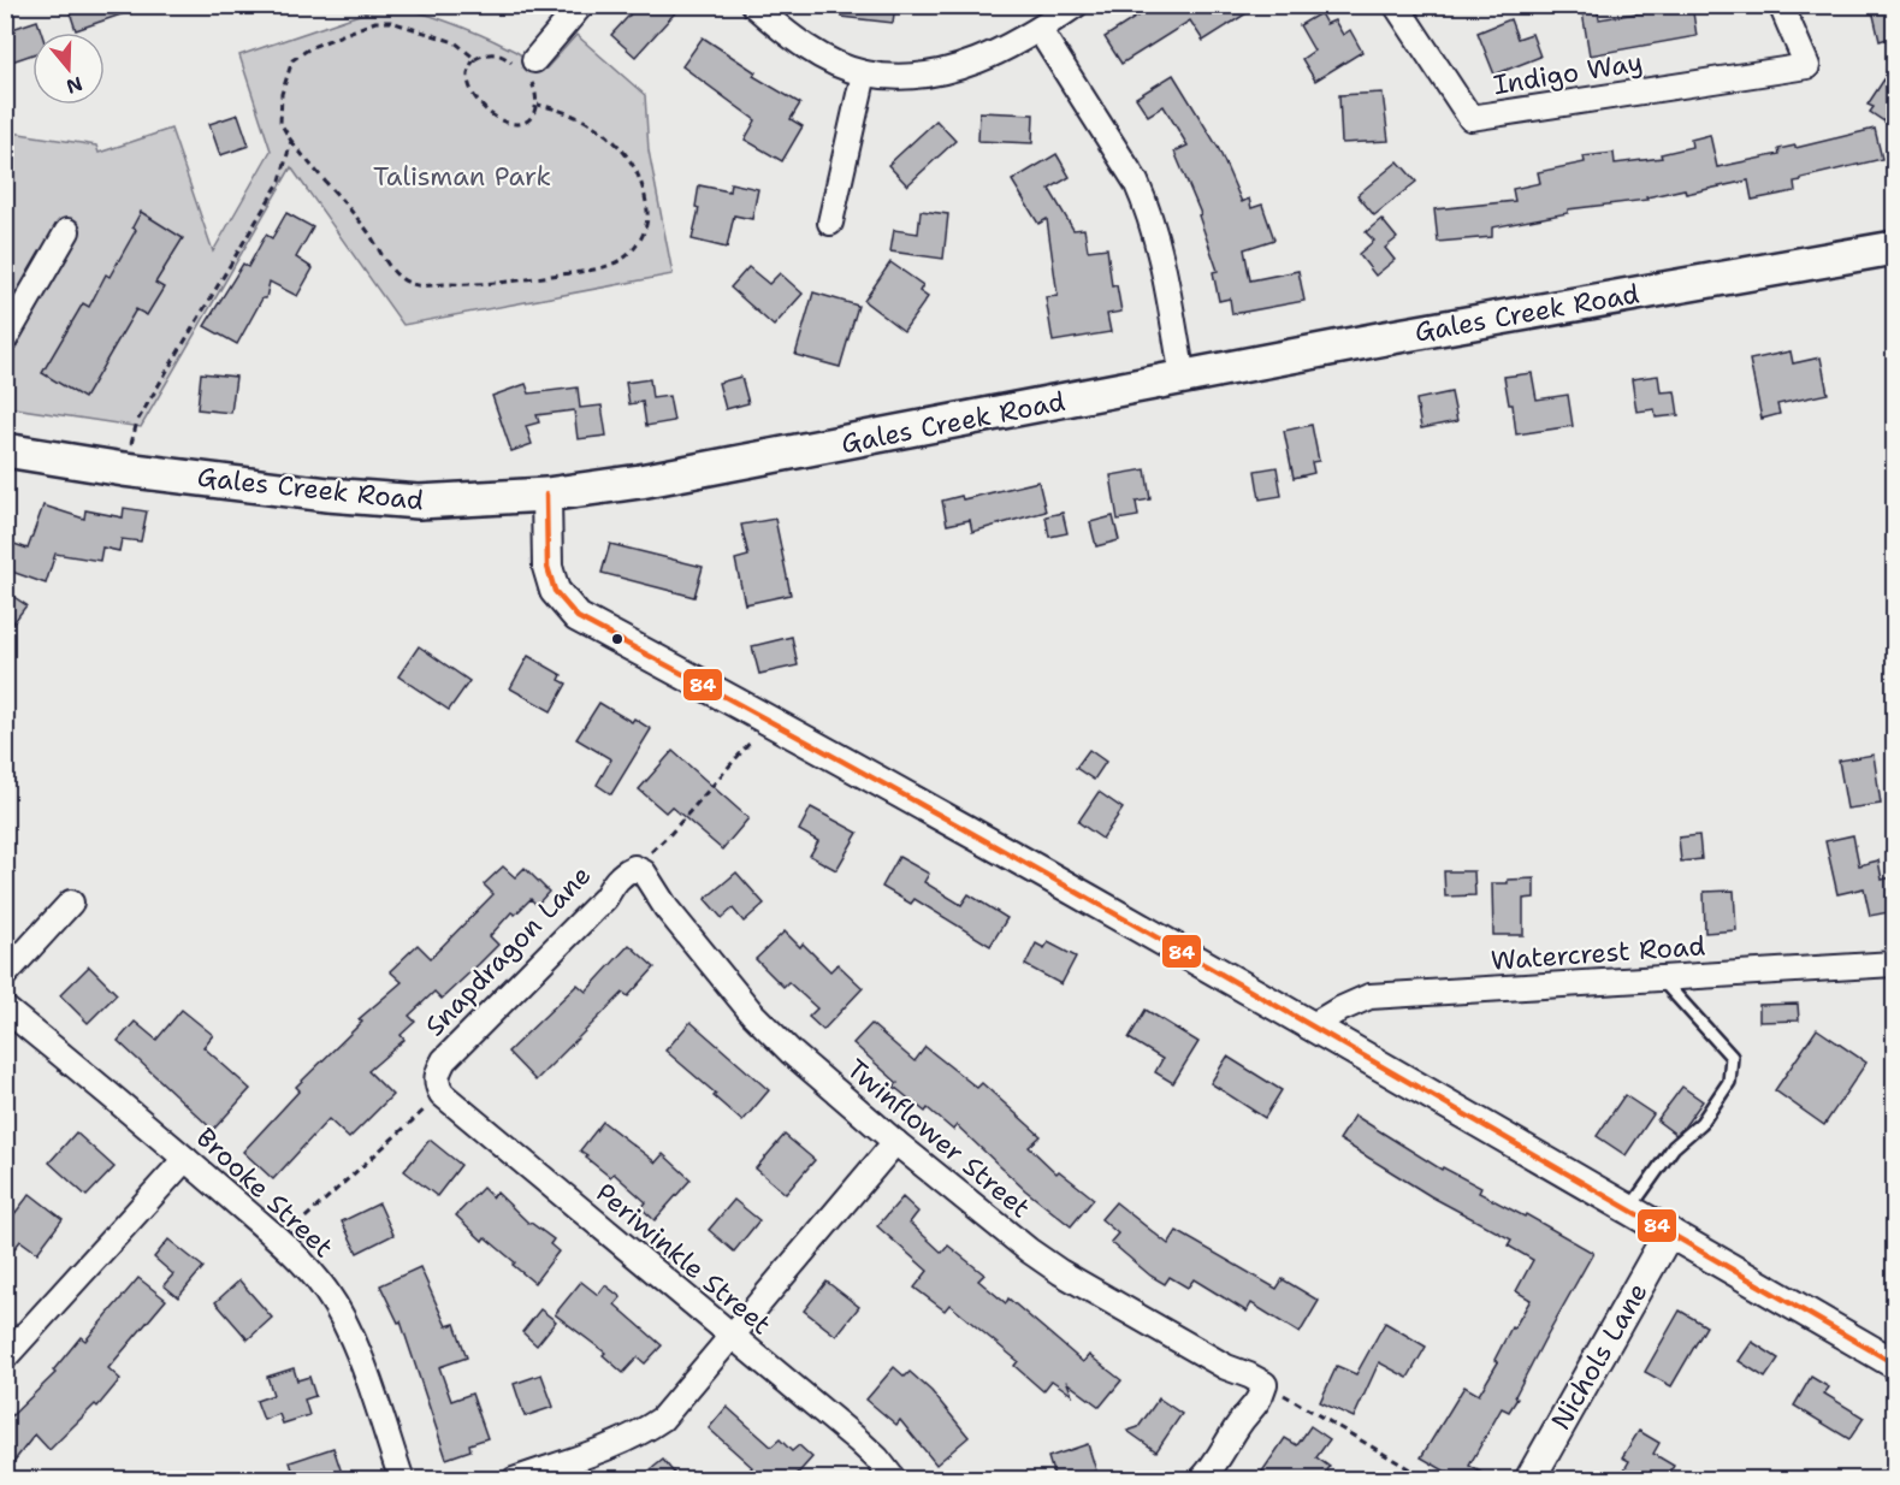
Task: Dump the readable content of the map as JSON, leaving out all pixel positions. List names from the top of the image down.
{
  "streets": {
    "main road": ["Gales Creek Road"],
    "street": [
      "Indigo Way",
      "Snapdragon Lane",
      "Watercrest Road",
      "Twinflower Street",
      "Brooke Street",
      "Periwinkle Street",
      "Nichols Lane"
    ]
  },
  "crossings": [
    ["Snapdragon Lane", "Twinflower Street"],
    ["Snapdragon Lane", "Periwinkle Street"]
  ],
  "parks": ["Talisman Park"],
  "lines": ["transit line 84"],
  "north": "bottom"
}
